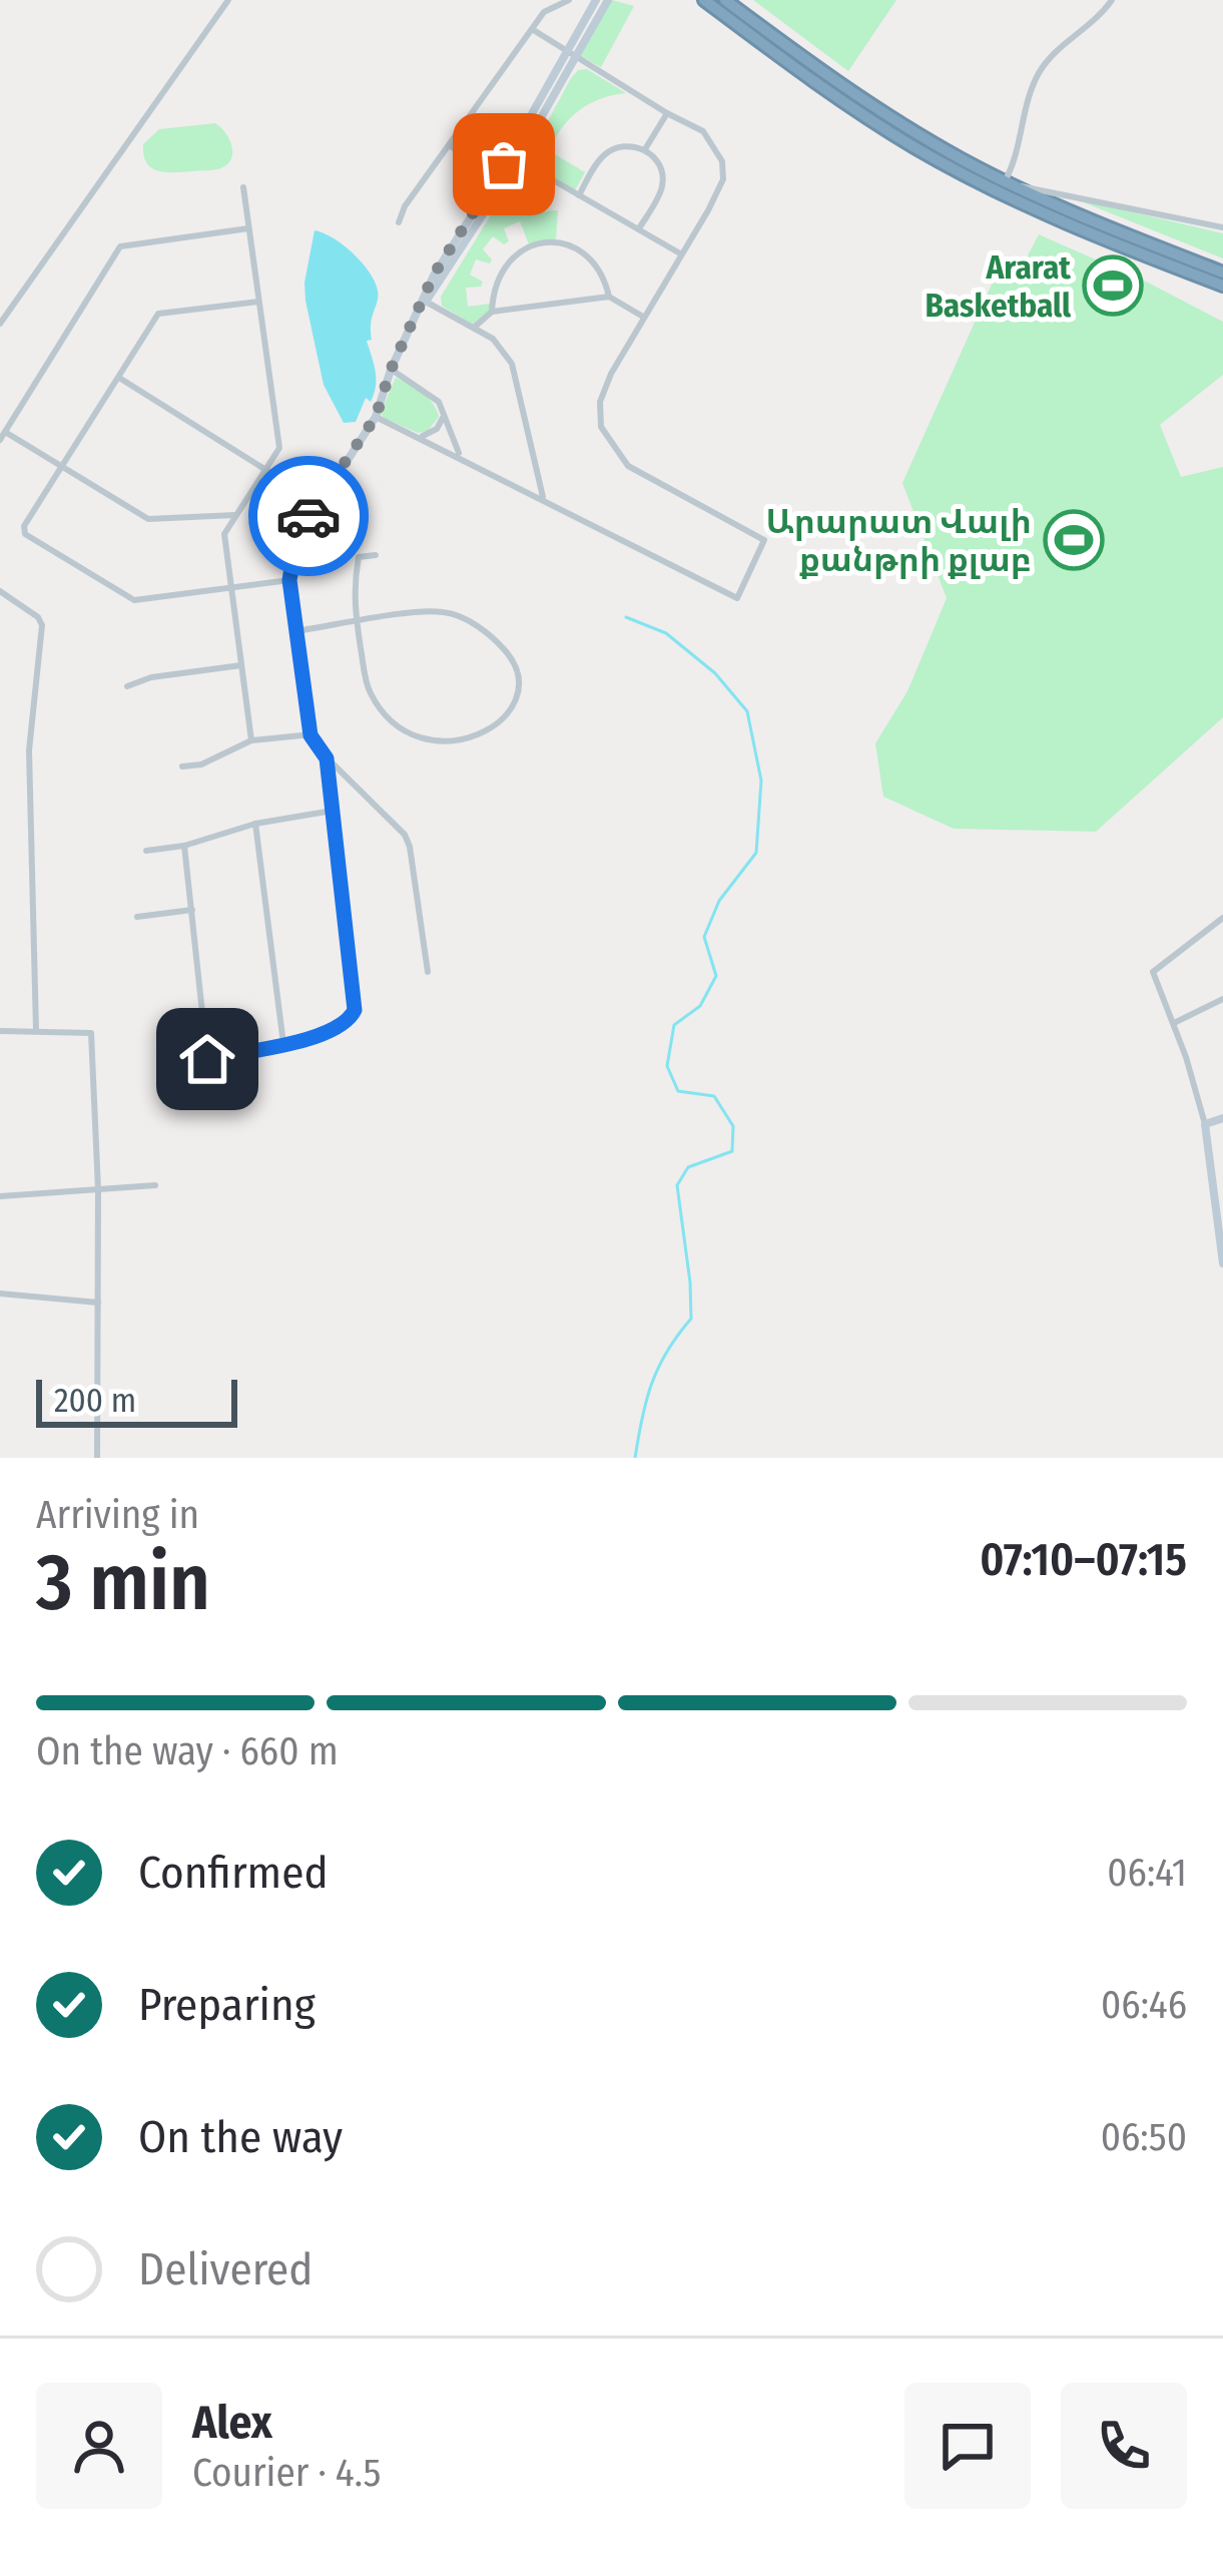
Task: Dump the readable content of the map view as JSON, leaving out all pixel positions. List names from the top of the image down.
{
  "places": {
    "sports": ["Ararat Basketball", "Արարատ Վալի քանթրի քլաբ"]
  },
  "scale_bar": "200 m",
  "page": {
    "scale": "200 m",
    "heading": ["3 min", "Arriving in", "07:10–07:15"],
    "panel": ["Alex", "Courier · 4.5"],
    "bar": "On the way · 660 m",
    "list": [
      ["Confirmed", "06:41"],
      ["Preparing", "06:46"],
      ["On the way", "06:50"],
      "Delivered"
    ]
  }
}
